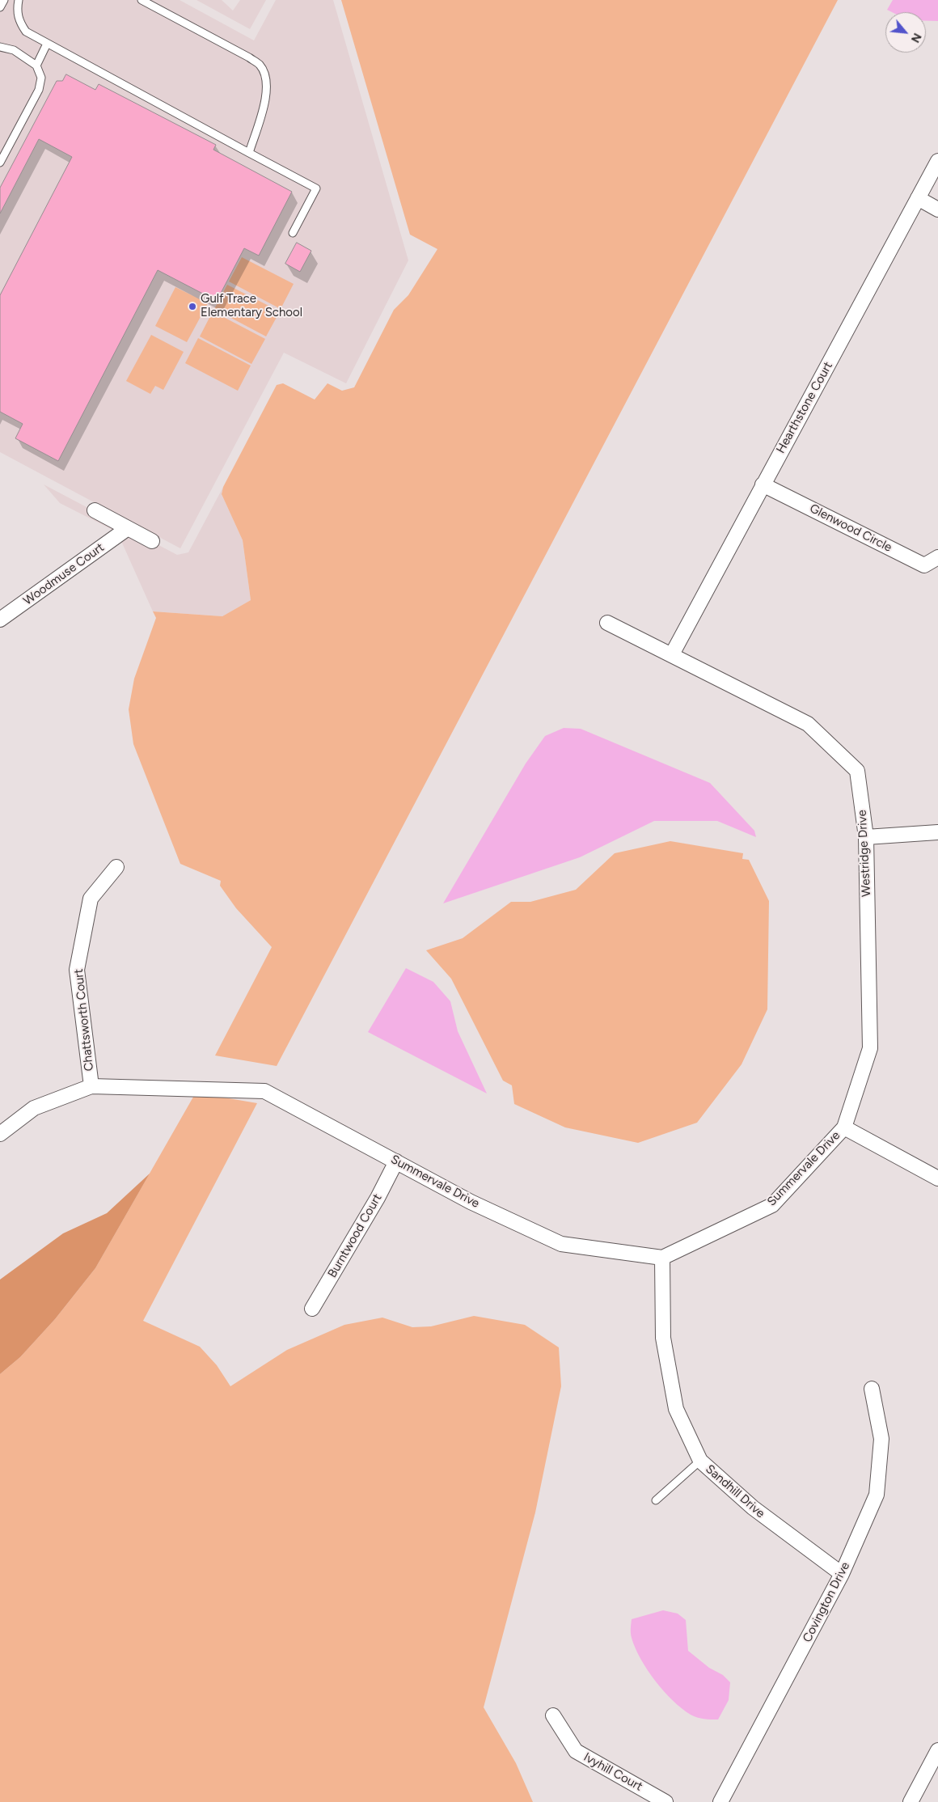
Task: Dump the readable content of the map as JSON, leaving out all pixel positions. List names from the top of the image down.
{
  "streets": {
    "street": [
      "Hearthstone Court",
      "Glenwood Circle",
      "Woodmuse Court",
      "Westridge Drive",
      "Chattsworth Court",
      "Summervale Drive",
      "Burntwood Court",
      "Sandhill Drive",
      "Covington Drive",
      "Ivyhill Court"
    ]
  },
  "crossings": [
    ["Hearthstone Court", "Glenwood Circle"],
    ["Hearthstone Court", "Westridge Drive"],
    ["Westridge Drive", "Summervale Drive"],
    ["Chattsworth Court", "Summervale Drive"],
    ["Summervale Drive", "Burntwood Court"],
    ["Summervale Drive", "Sandhill Drive"],
    ["Sandhill Drive", "Covington Drive"]
  ],
  "places": ["Gulf Trace Elementary School"],
  "north": "bottom right"
}
